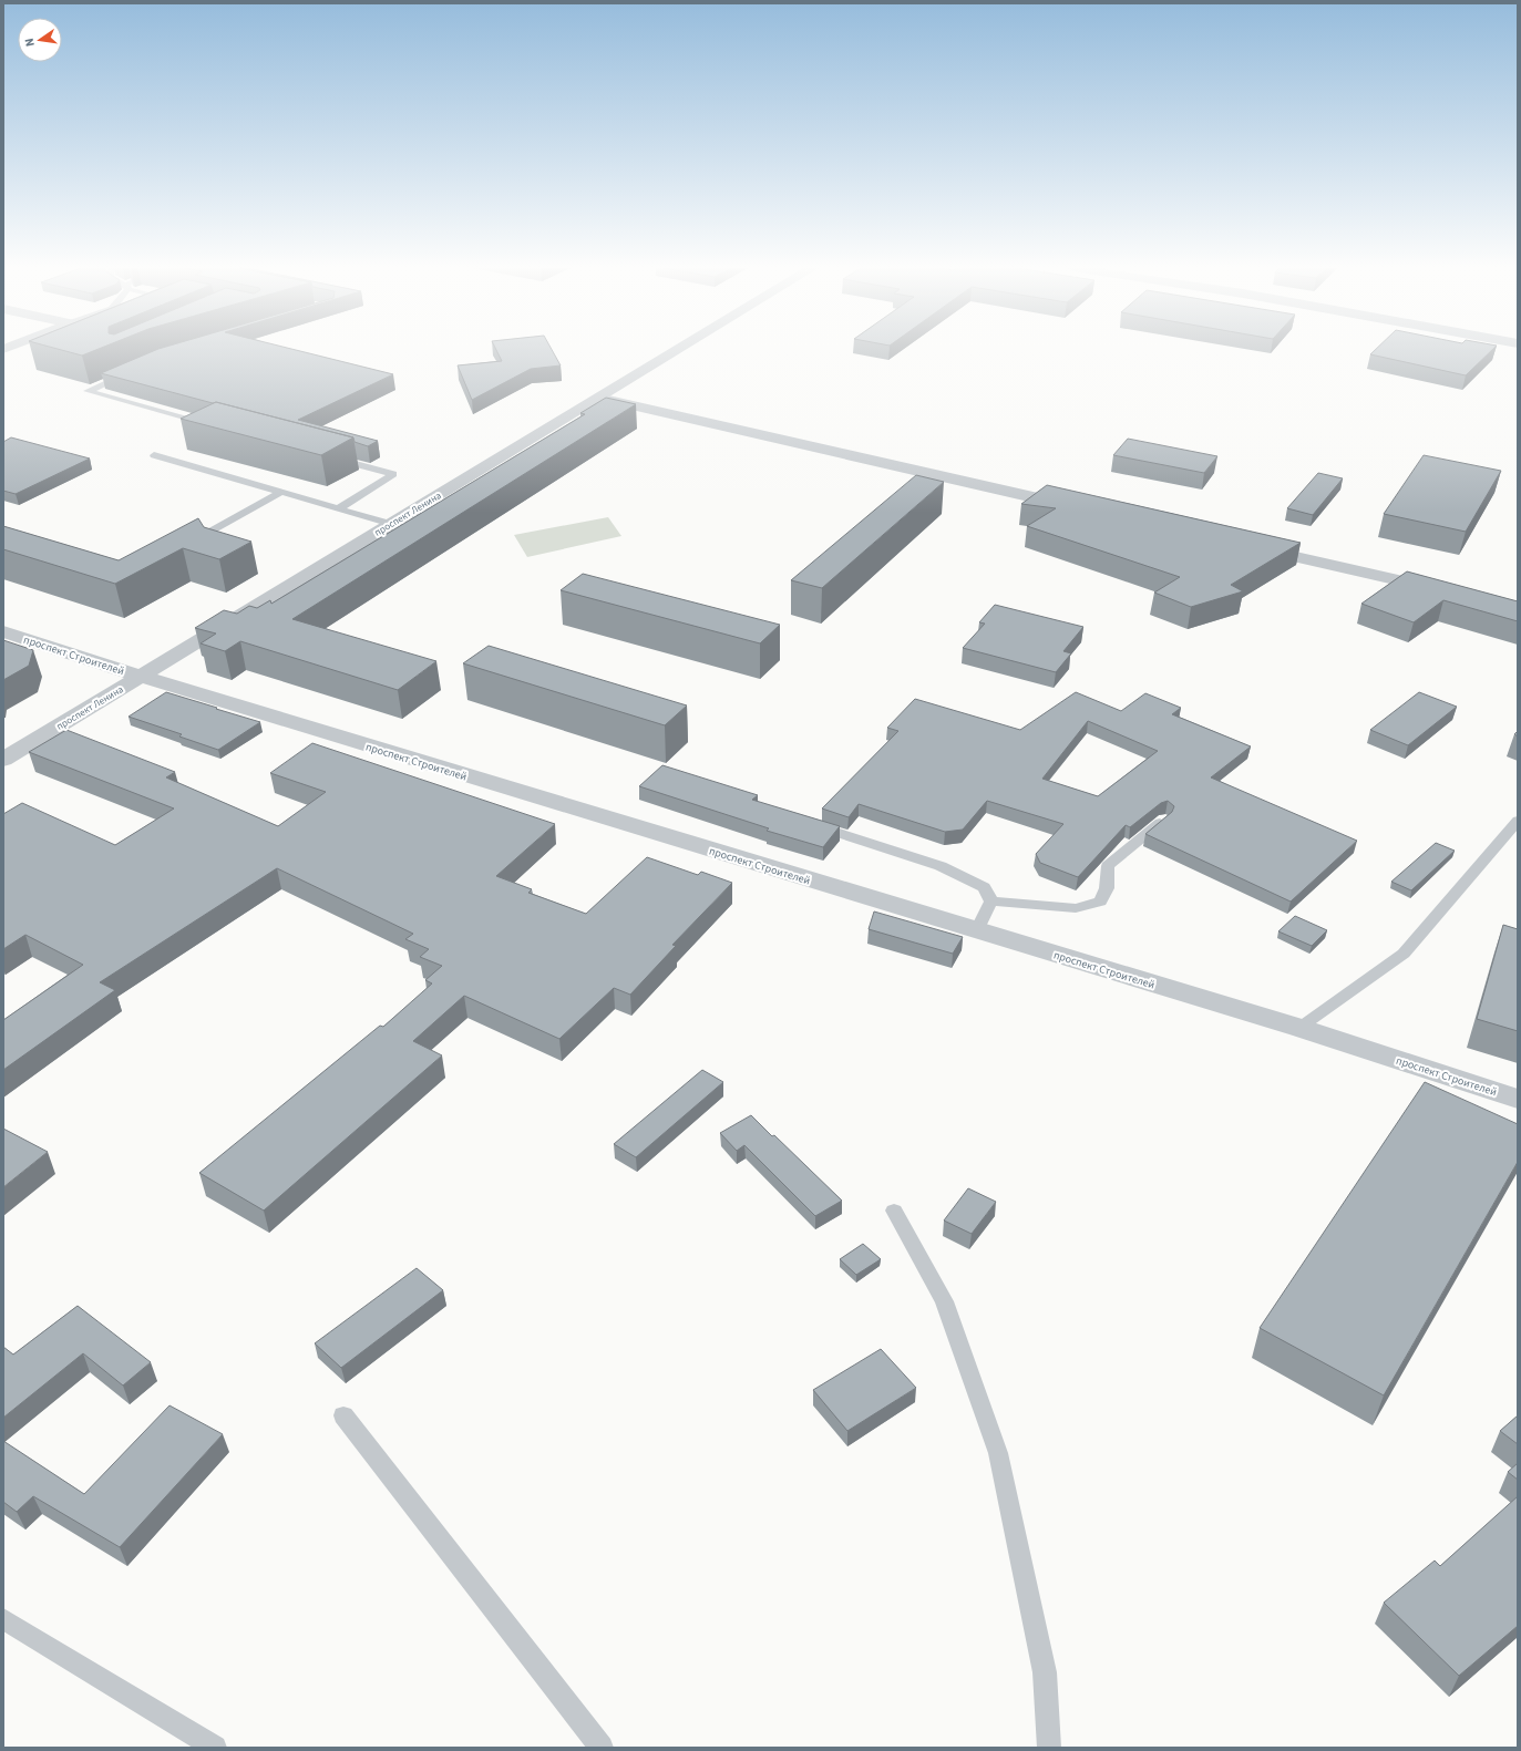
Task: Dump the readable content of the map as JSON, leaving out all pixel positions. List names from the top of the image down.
{
  "streets": {
    "street": ["проспект Ленина", "проспект Строителей"]
  },
  "crossings": [
    ["проспект Ленина", "проспект Строителей"]
  ],
  "north": "left"
}
